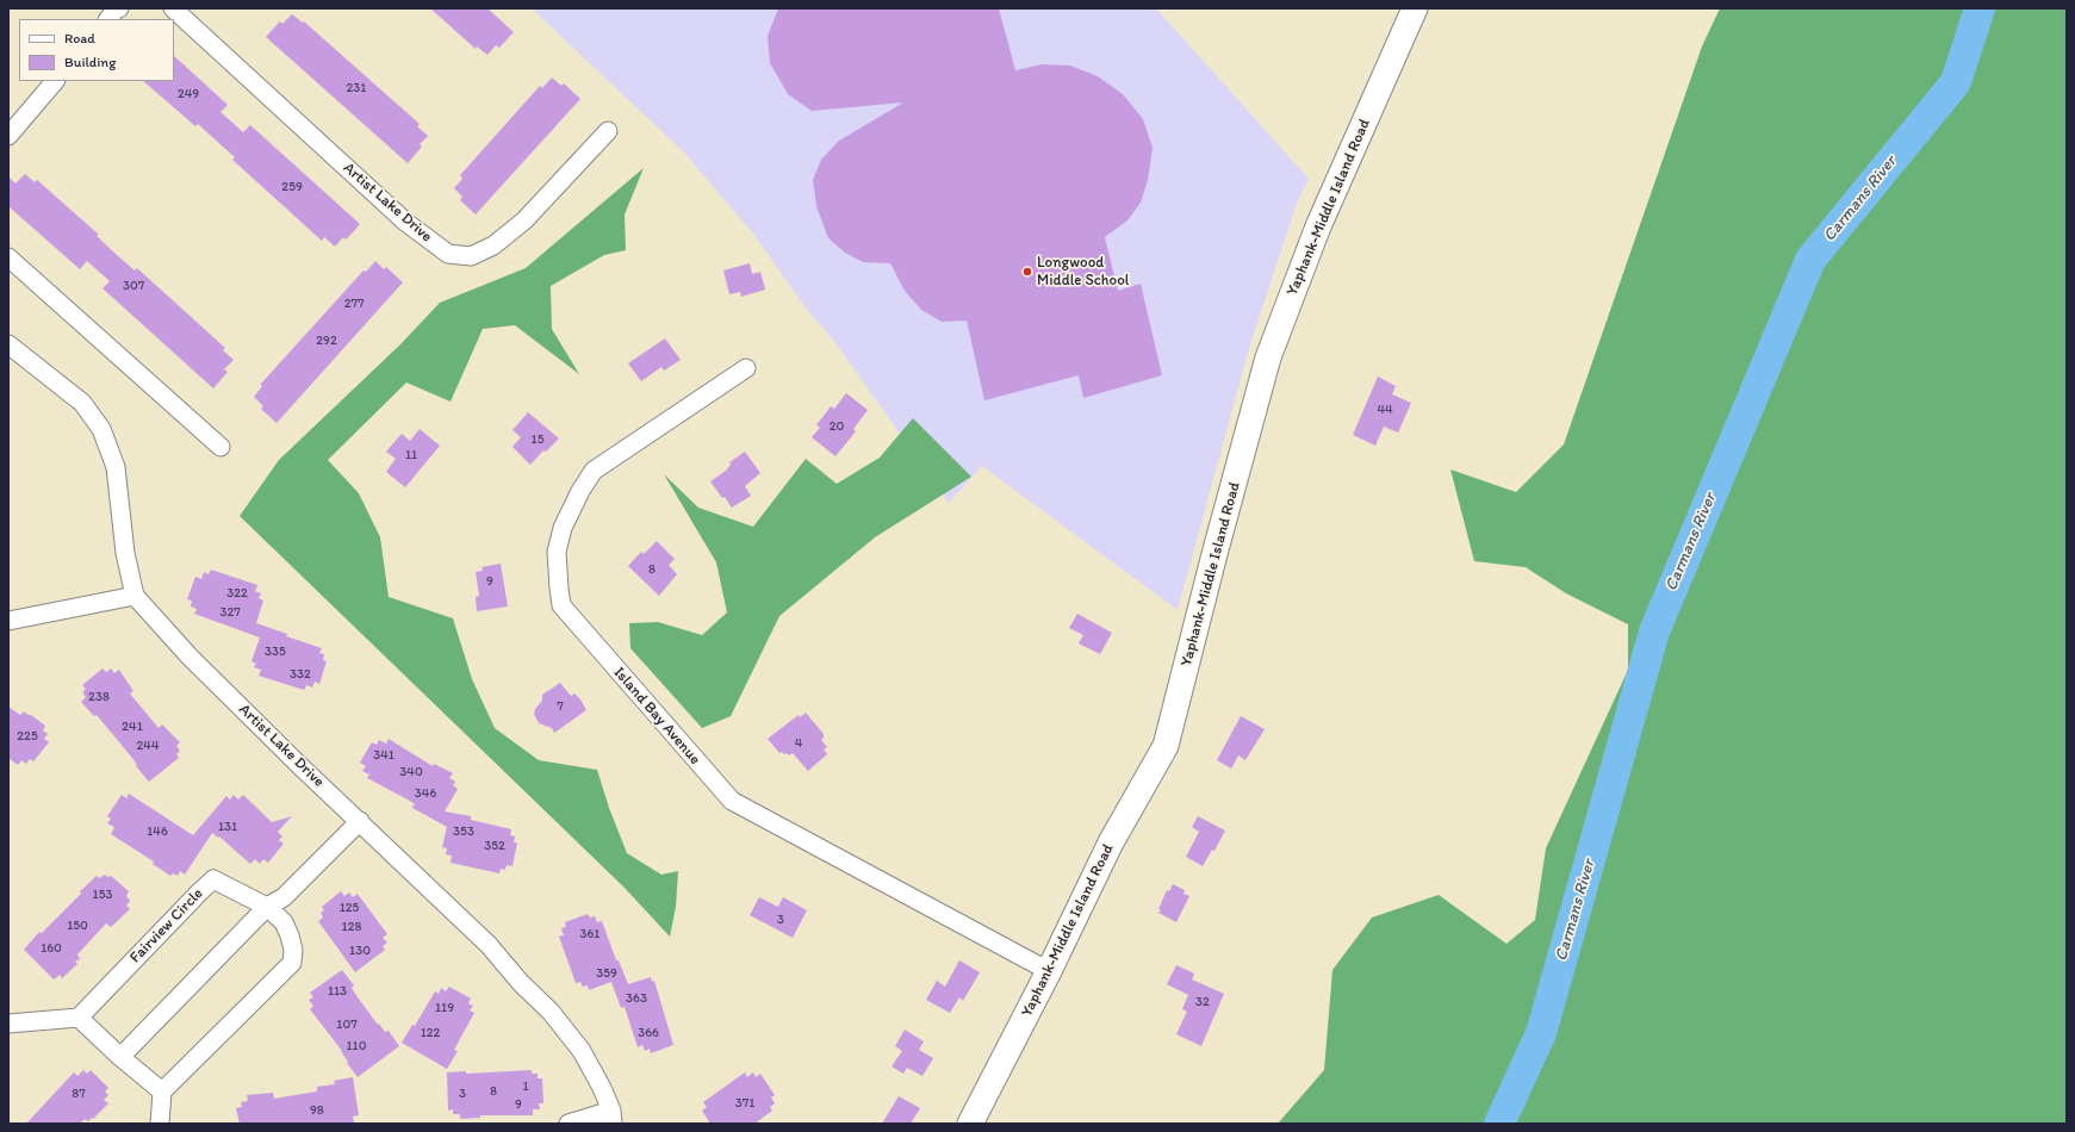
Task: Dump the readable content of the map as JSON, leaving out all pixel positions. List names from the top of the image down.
{
  "streets": {
    "main road": ["Yaphank-Middle Island Road"],
    "street": ["Artist Lake Drive", "Island Bay Avenue", "Fairview Circle"]
  },
  "crossings": [
    ["Yaphank-Middle Island Road", "Island Bay Avenue"]
  ],
  "water": ["Carmans River"],
  "places": ["Longwood Middle School"],
  "house_numbers": [
    "231",
    "249",
    "259",
    "307",
    "277",
    "292",
    "44",
    "20",
    "15",
    "11",
    "8",
    "9",
    "322",
    "327",
    "335",
    "332",
    "238",
    "7",
    "241",
    "225",
    "4",
    "244",
    "341",
    "340",
    "346",
    "131",
    "146",
    "353",
    "352",
    "153",
    "125",
    "3",
    "150",
    "128",
    "361",
    "160",
    "130",
    "359",
    "113",
    "363",
    "32",
    "119",
    "107",
    "122",
    "366",
    "110",
    "1",
    "8",
    "87",
    "3",
    "371",
    "9",
    "98"
  ],
  "legend": ["Road", "Building"]
}
